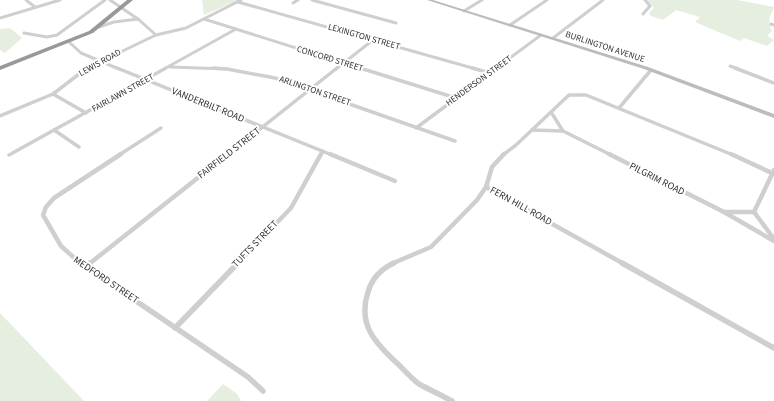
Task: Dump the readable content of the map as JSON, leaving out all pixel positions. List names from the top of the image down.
{
  "streets": {
    "main road": ["BURLINGTON AVENUE"],
    "street": [
      "LEXINGTON STREET",
      "CONCORD STREET",
      "LEWIS ROAD",
      "HENDERSON STREET",
      "ARLINGTON STREET",
      "FAIRLAWN STREET",
      "VANDERBILT ROAD",
      "FAIRFIELD STREET",
      "PILGRIM ROAD",
      "FERN HILL ROAD",
      "TUFTS STREET",
      "MEDFORD STREET"
    ]
  },
  "crossings": [
    ["LEXINGTON STREET", "LEWIS ROAD"],
    ["LEXINGTON STREET", "HENDERSON STREET"],
    ["LEXINGTON STREET", "FAIRFIELD STREET"],
    ["BURLINGTON AVENUE", "HENDERSON STREET"],
    ["CONCORD STREET", "LEWIS ROAD"],
    ["CONCORD STREET", "HENDERSON STREET"],
    ["CONCORD STREET", "FAIRLAWN STREET"],
    ["CONCORD STREET", "FAIRFIELD STREET"],
    ["LEWIS ROAD", "VANDERBILT ROAD"],
    ["HENDERSON STREET", "ARLINGTON STREET"],
    ["ARLINGTON STREET", "FAIRLAWN STREET"],
    ["ARLINGTON STREET", "FAIRFIELD STREET"],
    ["FAIRLAWN STREET", "VANDERBILT ROAD"],
    ["VANDERBILT ROAD", "FAIRFIELD STREET"],
    ["VANDERBILT ROAD", "TUFTS STREET"],
    ["FAIRFIELD STREET", "MEDFORD STREET"],
    ["PILGRIM ROAD", "FERN HILL ROAD"],
    ["TUFTS STREET", "MEDFORD STREET"]
  ]
}
